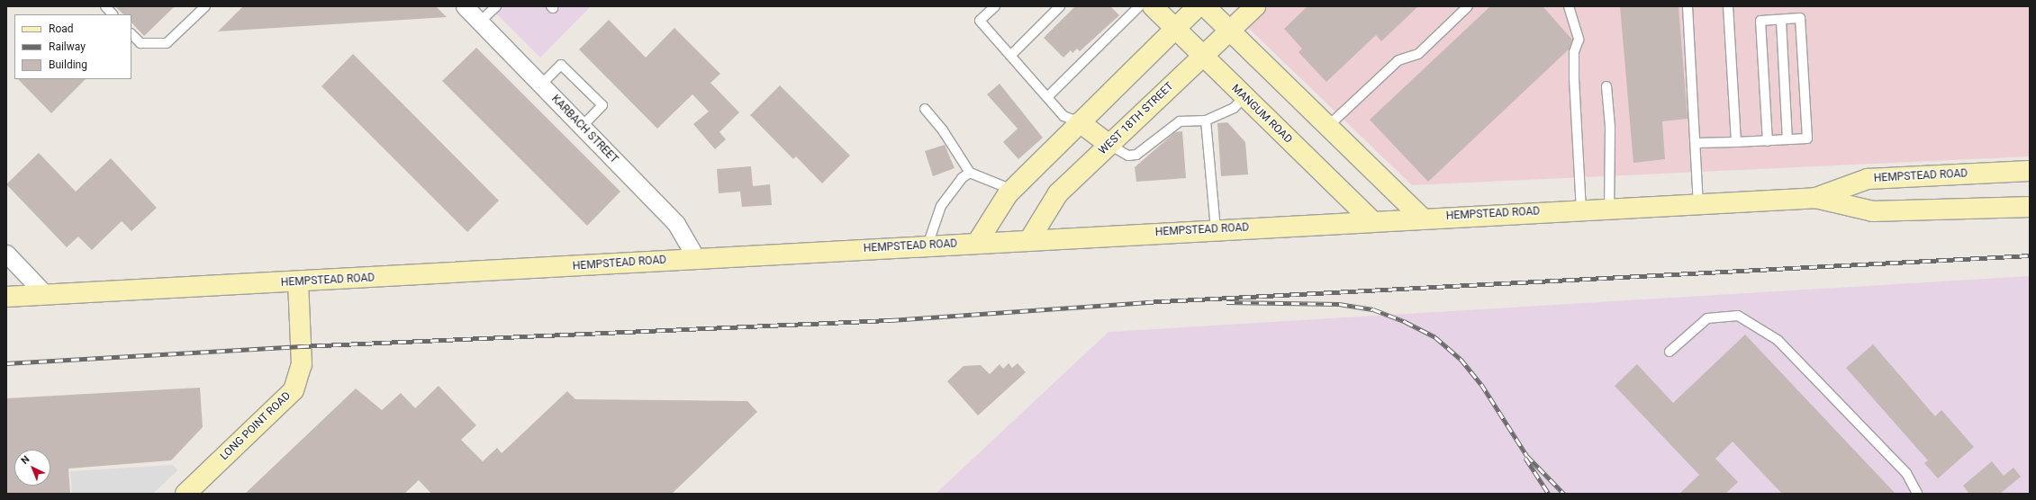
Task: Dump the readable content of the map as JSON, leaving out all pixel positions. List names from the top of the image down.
{
  "streets": {
    "main road": [
      "MANGUM ROAD",
      "WEST 18TH STREET",
      "HEMPSTEAD ROAD",
      "LONG POINT ROAD"
    ],
    "street": ["KARBACH STREET"]
  },
  "crossings": [
    ["MANGUM ROAD", "WEST 18TH STREET"],
    ["MANGUM ROAD", "HEMPSTEAD ROAD"],
    ["WEST 18TH STREET", "HEMPSTEAD ROAD"],
    ["KARBACH STREET", "HEMPSTEAD ROAD"],
    ["HEMPSTEAD ROAD", "LONG POINT ROAD"]
  ],
  "legend": ["Road", "Railway", "Building"],
  "north": "top left"
}
